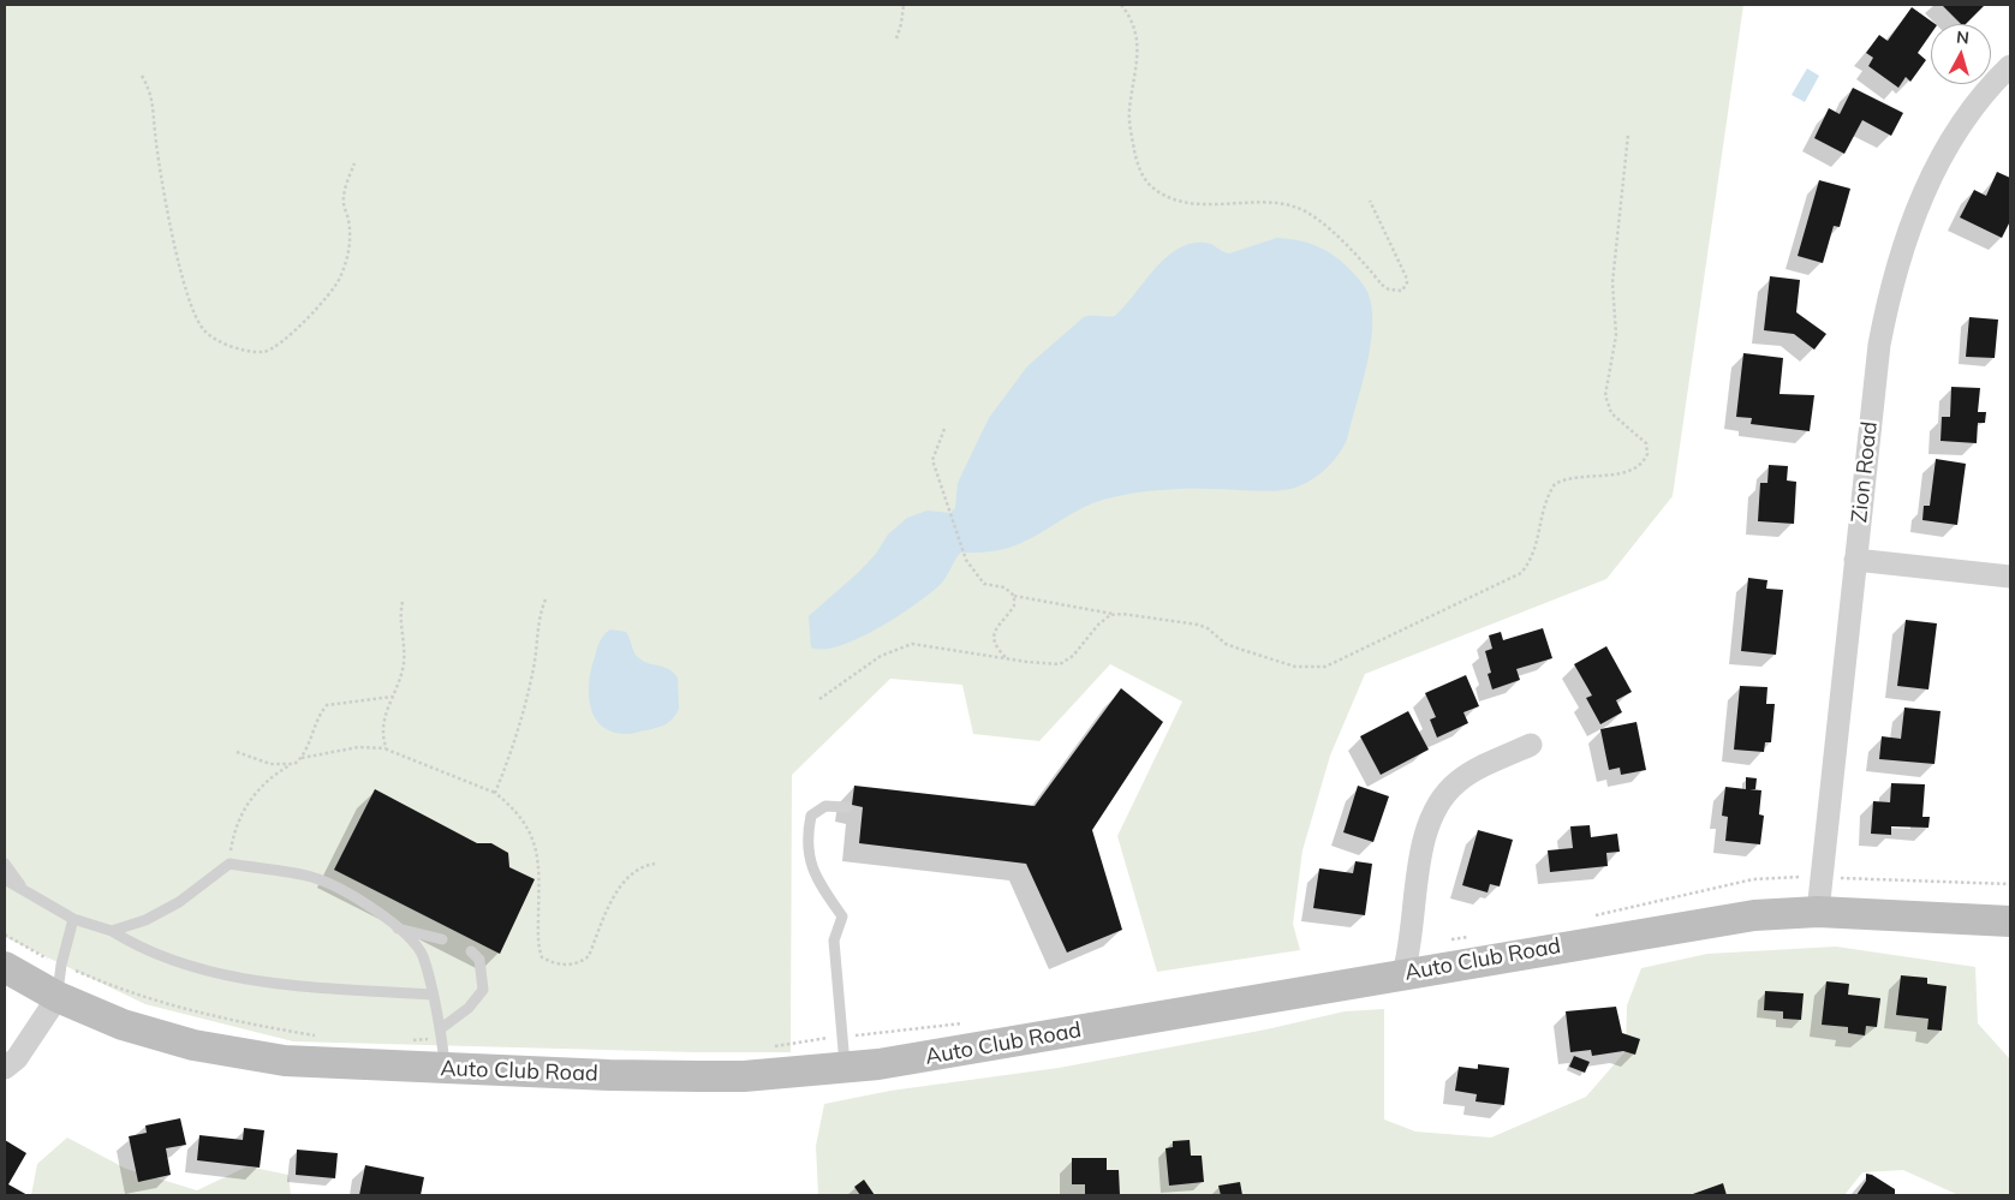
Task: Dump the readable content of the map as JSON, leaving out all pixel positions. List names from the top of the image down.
{
  "streets": {
    "street": ["Zion Road", "Auto Club Road"]
  },
  "crossings": [
    ["Zion Road", "Auto Club Road"]
  ],
  "north": "top"
}
